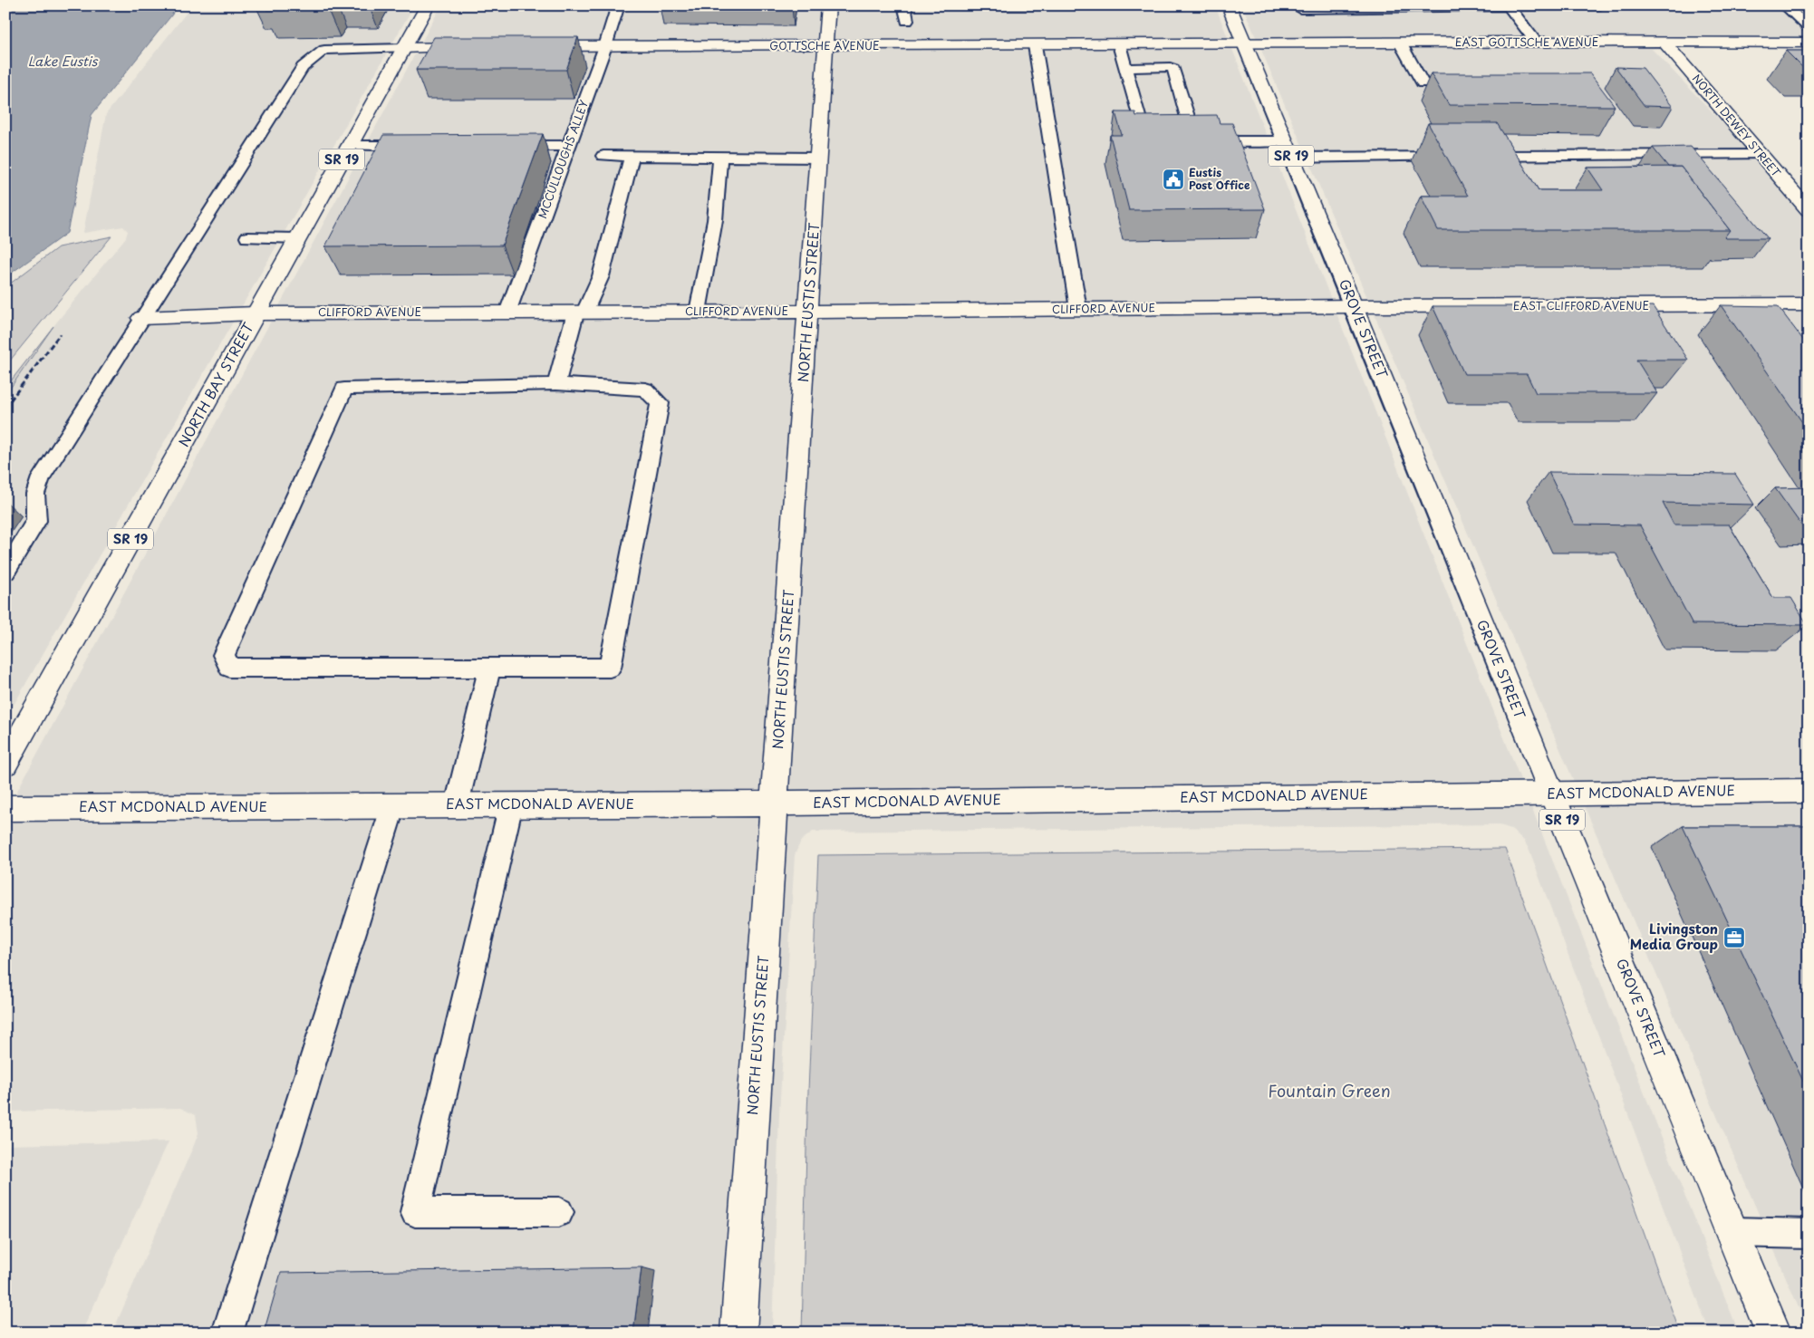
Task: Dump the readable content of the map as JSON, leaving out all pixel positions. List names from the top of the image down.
{
  "streets": {
    "street": [
      "EAST GOTTSCHE AVENUE",
      "GOTTSCHE AVENUE",
      "NORTH DEWEY STREET",
      "SR 19",
      "NORTH EUSTIS STREET",
      "EAST CLIFFORD AVENUE",
      "CLIFFORD AVENUE",
      "GROVE STREET",
      "NORTH BAY STREET",
      "EAST MCDONALD AVENUE"
    ],
    "lane": ["MCCULLOUGHS ALLEY"]
  },
  "crossings": [
    ["EAST GOTTSCHE AVENUE", "GOTTSCHE AVENUE"],
    ["EAST GOTTSCHE AVENUE", "NORTH DEWEY STREET"],
    ["EAST GOTTSCHE AVENUE", "GROVE STREET"],
    ["GOTTSCHE AVENUE", "MCCULLOUGHS ALLEY"],
    ["GOTTSCHE AVENUE", "NORTH EUSTIS STREET"],
    ["GOTTSCHE AVENUE", "GROVE STREET"],
    ["MCCULLOUGHS ALLEY", "CLIFFORD AVENUE"],
    ["NORTH EUSTIS STREET", "CLIFFORD AVENUE"],
    ["NORTH EUSTIS STREET", "EAST MCDONALD AVENUE"],
    ["EAST CLIFFORD AVENUE", "CLIFFORD AVENUE"],
    ["EAST CLIFFORD AVENUE", "GROVE STREET"],
    ["CLIFFORD AVENUE", "GROVE STREET"],
    ["CLIFFORD AVENUE", "NORTH BAY STREET"],
    ["GROVE STREET", "EAST MCDONALD AVENUE"]
  ],
  "water": ["Lake Eustis"],
  "parks": ["Fountain Green"],
  "places": {
    "public building": ["Eustis Post Office"],
    "office": ["Livingston Media Group"]
  }
}
